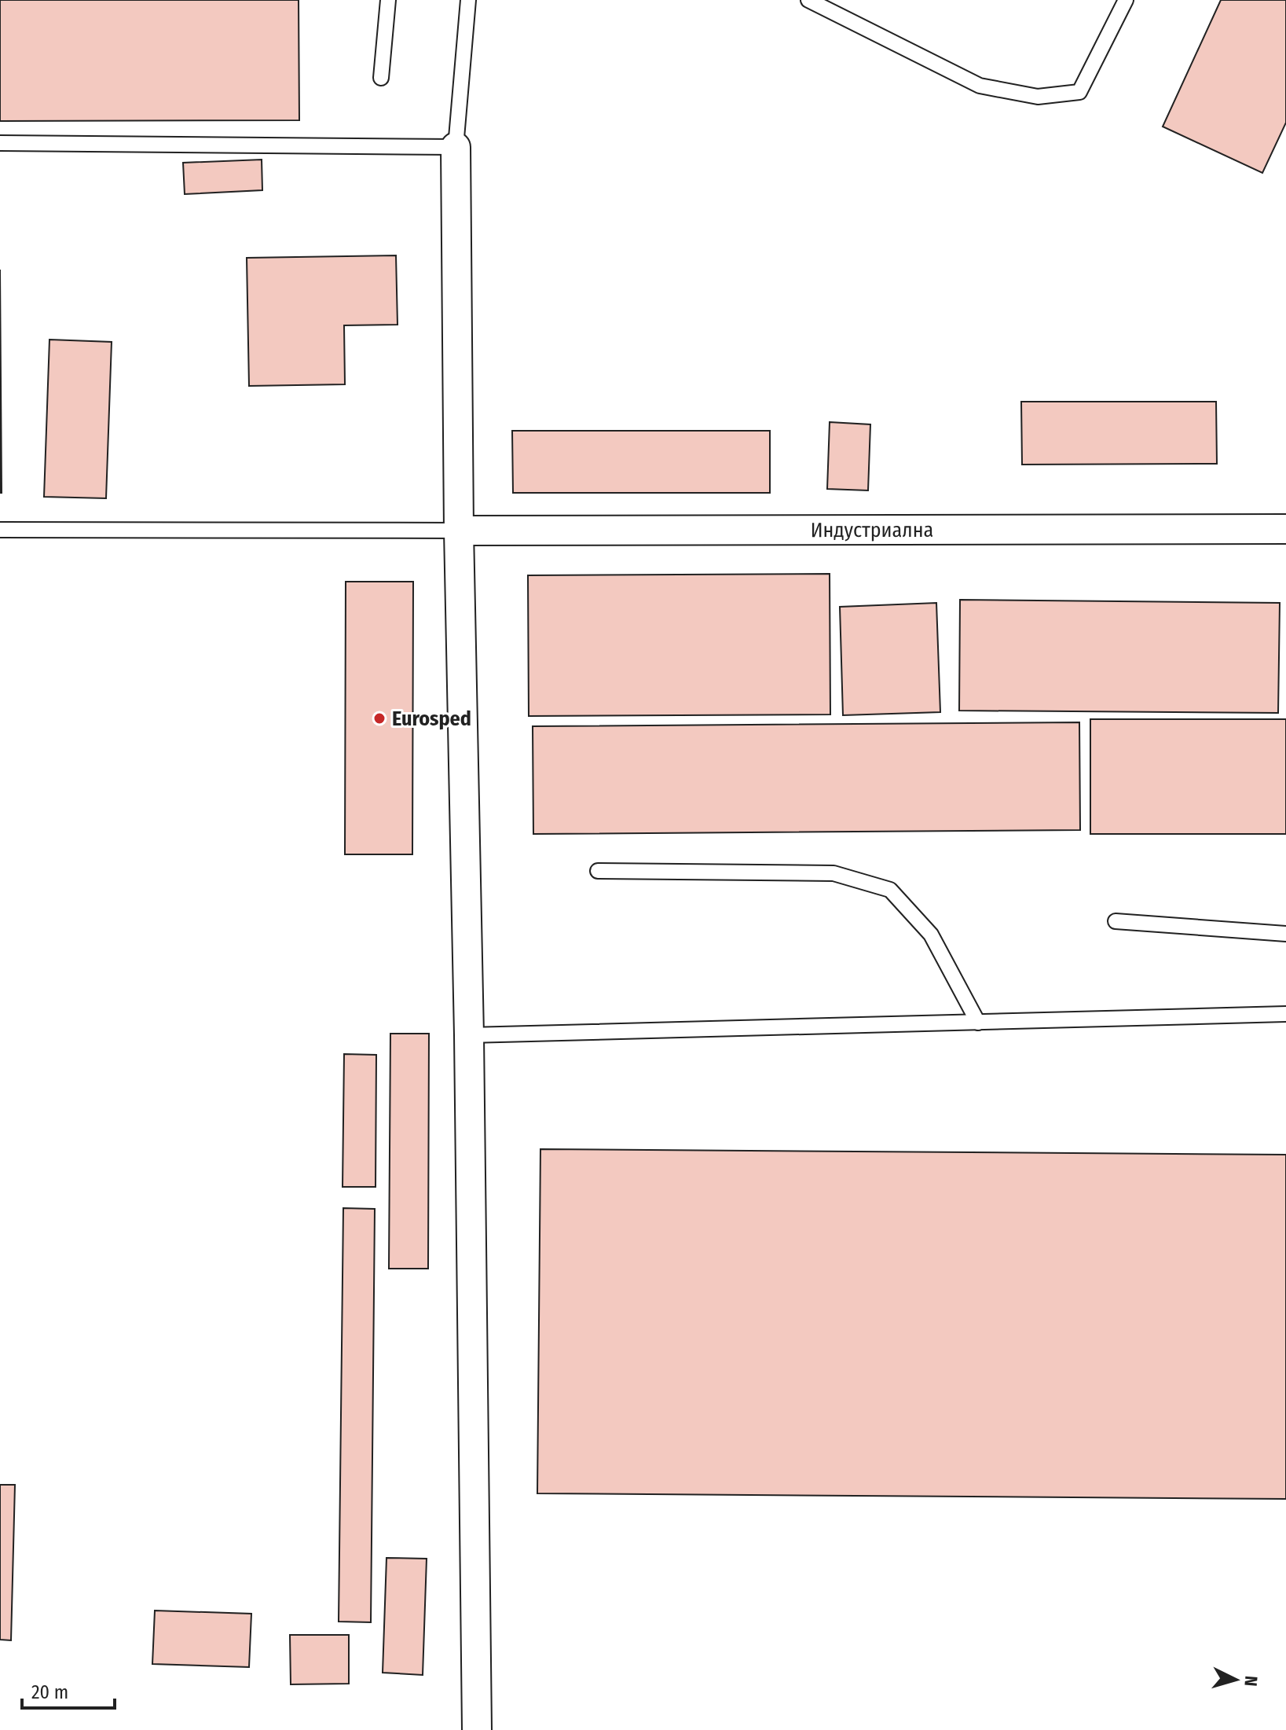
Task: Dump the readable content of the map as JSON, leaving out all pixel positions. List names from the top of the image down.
{
  "streets": {
    "street": ["Индустриална"]
  },
  "places": ["Eurosped"],
  "scale_bar": "20 m",
  "north": "right"
}
